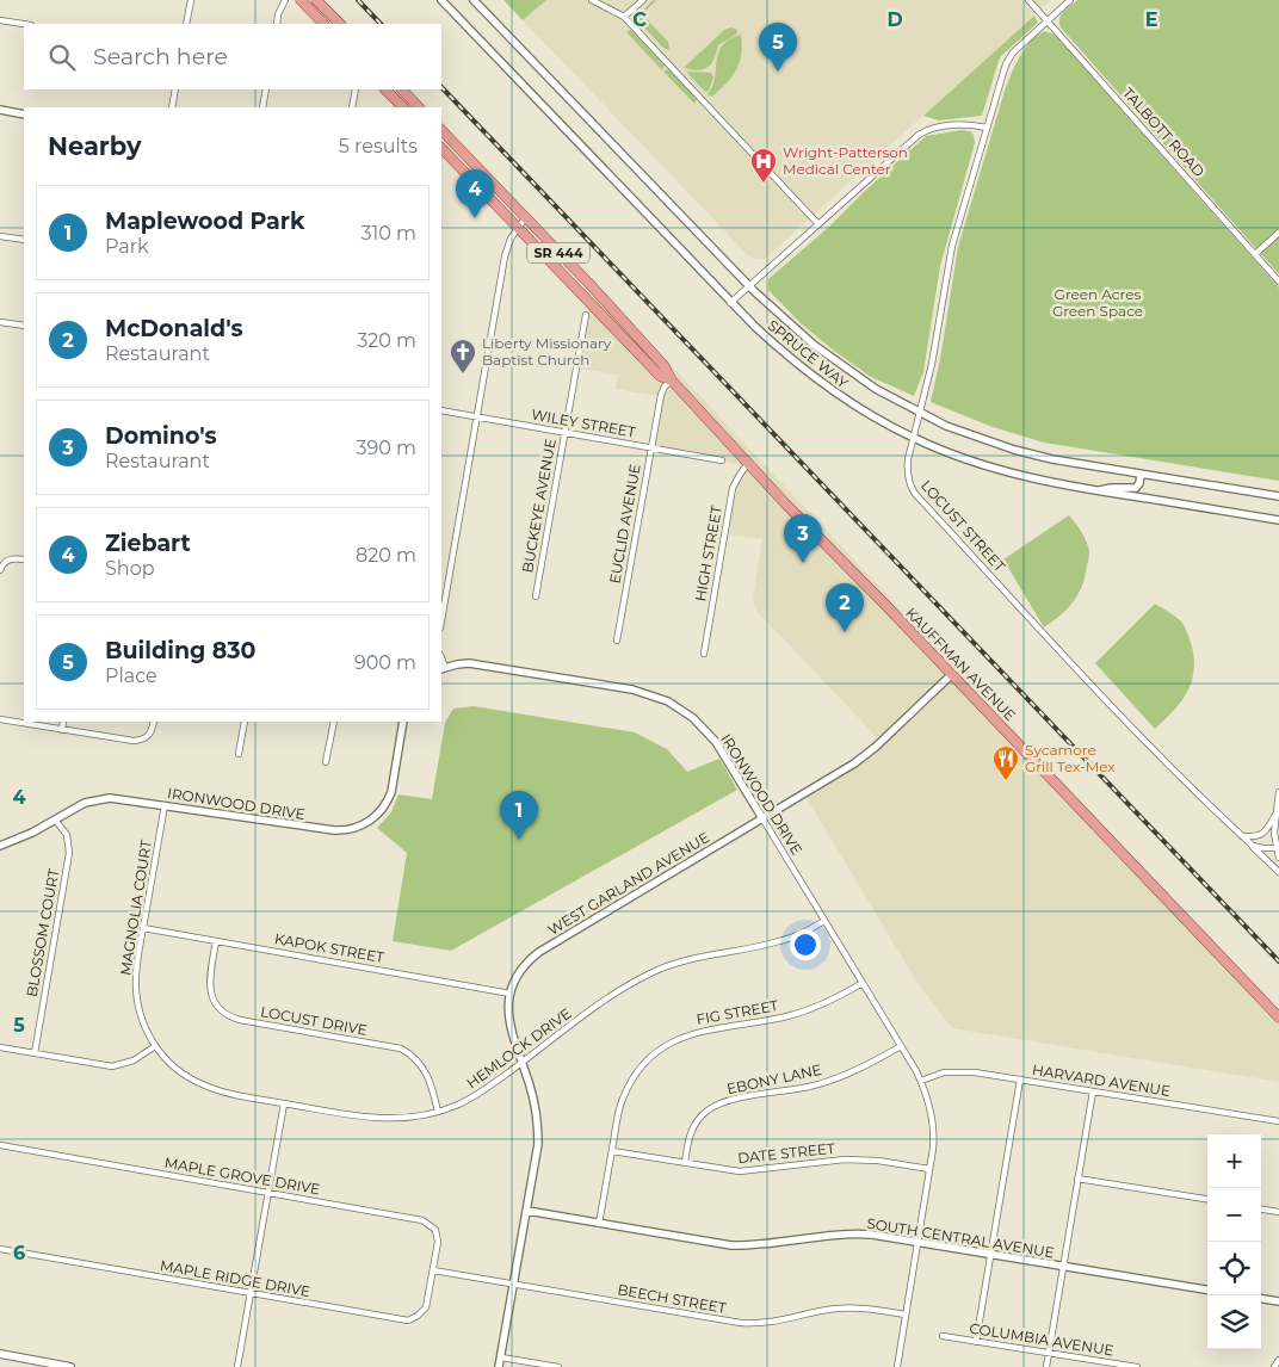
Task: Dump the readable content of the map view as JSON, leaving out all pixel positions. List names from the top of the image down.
{
  "streets": {
    "main road": ["SR 444", "KAUFFMAN AVENUE"],
    "street": [
      "TALBOTT ROAD",
      "SPRUCE WAY",
      "WILEY STREET",
      "BUCKEYE AVENUE",
      "EUCLID AVENUE",
      "LOCUST STREET",
      "HIGH STREET",
      "IRONWOOD DRIVE",
      "WEST GARLAND AVENUE",
      "MAGNOLIA COURT",
      "BLOSSOM COURT",
      "KAPOK STREET",
      "FIG STREET",
      "LOCUST DRIVE",
      "HEMLOCK DRIVE",
      "EBONY LANE",
      "HARVARD AVENUE",
      "DATE STREET",
      "MAPLE GROVE DRIVE",
      "SOUTH CENTRAL AVENUE",
      "MAPLE RIDGE DRIVE",
      "BEECH STREET",
      "COLUMBIA AVENUE"
    ]
  },
  "crossings": [
    ["TALBOTT ROAD", "LOCUST STREET"],
    ["SPRUCE WAY", "LOCUST STREET"],
    ["WILEY STREET", "BUCKEYE AVENUE"],
    ["WILEY STREET", "EUCLID AVENUE"],
    ["EUCLID AVENUE", "KAUFFMAN AVENUE"],
    ["HIGH STREET", "KAUFFMAN AVENUE"],
    ["KAUFFMAN AVENUE", "WEST GARLAND AVENUE"],
    ["IRONWOOD DRIVE", "WEST GARLAND AVENUE"],
    ["IRONWOOD DRIVE", "MAGNOLIA COURT"],
    ["IRONWOOD DRIVE", "BLOSSOM COURT"],
    ["IRONWOOD DRIVE", "FIG STREET"],
    ["IRONWOOD DRIVE", "HEMLOCK DRIVE"],
    ["IRONWOOD DRIVE", "EBONY LANE"],
    ["IRONWOOD DRIVE", "HARVARD AVENUE"],
    ["IRONWOOD DRIVE", "DATE STREET"],
    ["IRONWOOD DRIVE", "SOUTH CENTRAL AVENUE"],
    ["IRONWOOD DRIVE", "BEECH STREET"],
    ["WEST GARLAND AVENUE", "KAPOK STREET"],
    ["WEST GARLAND AVENUE", "HEMLOCK DRIVE"],
    ["WEST GARLAND AVENUE", "SOUTH CENTRAL AVENUE"],
    ["WEST GARLAND AVENUE", "BEECH STREET"],
    ["MAGNOLIA COURT", "KAPOK STREET"],
    ["MAGNOLIA COURT", "HEMLOCK DRIVE"],
    ["KAPOK STREET", "LOCUST DRIVE"],
    ["FIG STREET", "DATE STREET"],
    ["FIG STREET", "SOUTH CENTRAL AVENUE"],
    ["LOCUST DRIVE", "HEMLOCK DRIVE"],
    ["EBONY LANE", "DATE STREET"],
    ["MAPLE GROVE DRIVE", "MAPLE RIDGE DRIVE"],
    ["MAPLE GROVE DRIVE", "BEECH STREET"],
    ["MAPLE RIDGE DRIVE", "BEECH STREET"]
  ],
  "parks": ["Green Acres Green Space"],
  "places": {
    "hospital": ["Wright-Patterson Medical Center"],
    "church": ["Liberty Missionary Baptist Church"],
    "restaurant": ["Sycamore Grill Tex-Mex"]
  },
  "page": {
    "pins": [
      "5",
      "4",
      "3",
      "2",
      "1"
    ],
    "search": "Search here",
    "heading": ["Nearby", "5 results"],
    "list": [
      {
        "mark": "1",
        "name": "Maplewood Park",
        "note": "Park",
        "value": "310 m"
      },
      {
        "mark": "2",
        "name": "McDonald's",
        "note": "Restaurant",
        "value": "320 m"
      },
      {
        "mark": "3",
        "name": "Domino's",
        "note": "Restaurant",
        "value": "390 m"
      },
      {
        "mark": "4",
        "name": "Ziebart",
        "note": "Shop",
        "value": "820 m"
      },
      {
        "mark": "5",
        "name": "Building 830",
        "note": "Place",
        "value": "900 m"
      }
    ],
    "map_buttons": ["+", "−"]
  },
  "grid": {
    "columns": ["C", "D", "E"],
    "rows": ["4", "5", "6"]
  }
}
